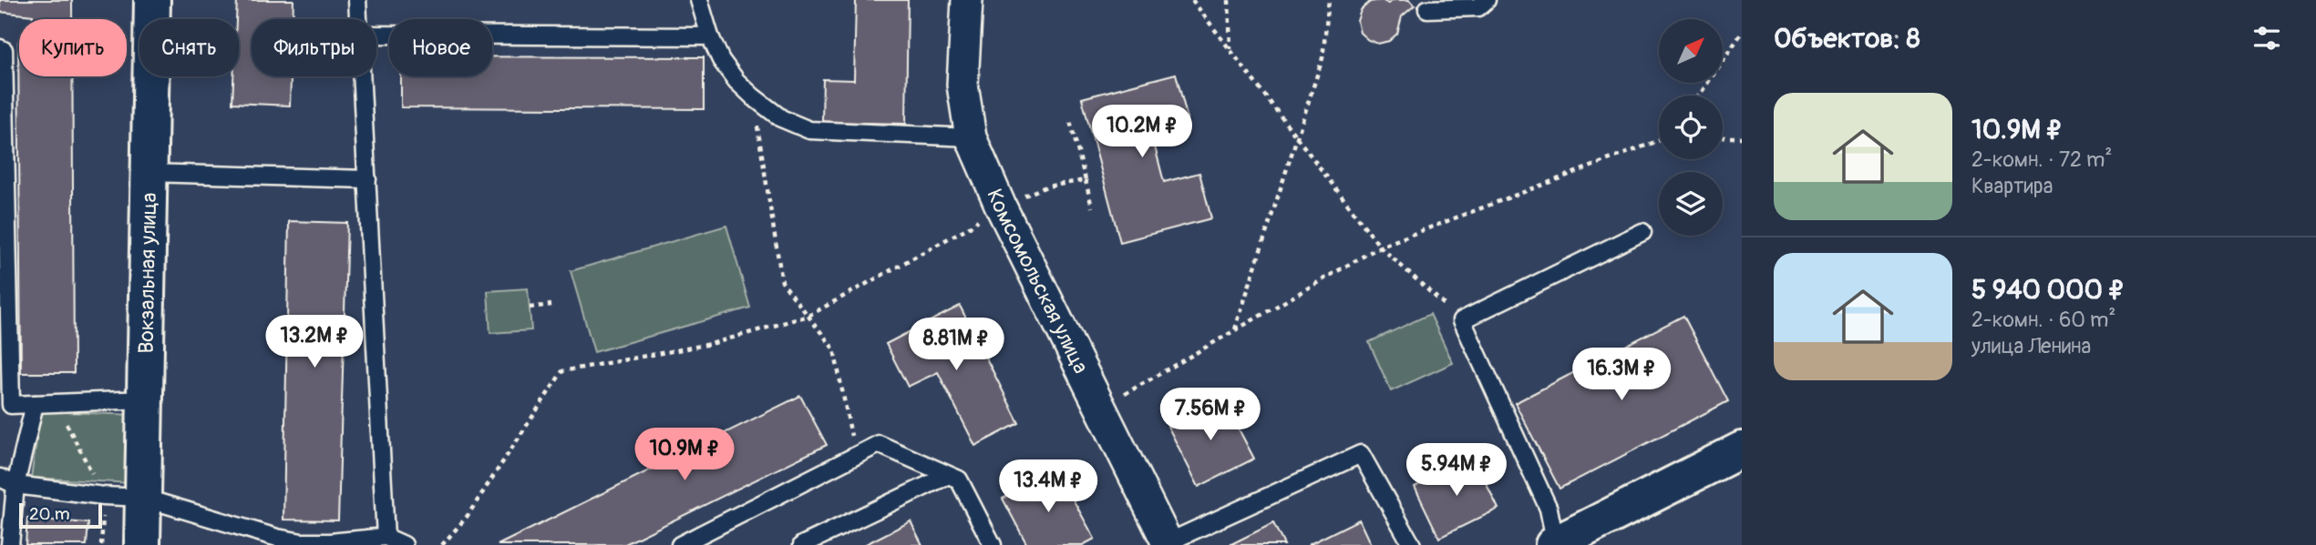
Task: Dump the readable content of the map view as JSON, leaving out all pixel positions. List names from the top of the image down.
{
  "streets": {
    "street": ["Вокзальная улица", "Комсомольская улица"]
  },
  "scale_bar": "20 m",
  "north": "top right",
  "page": {
    "heading": "Объектов: 8",
    "chip": [
      "Купить",
      "Снять",
      "Фильтры",
      "Новое"
    ],
    "list": [
      {
        "name": "10.9M ₽",
        "note": "2-комн. · 72 m² · Квартира"
      },
      {
        "name": "5 940 000 ₽",
        "note": "2-комн. · 60 m² · улица Ленина"
      }
    ],
    "price": [
      "10.2M ₽",
      "13.2M ₽",
      "8.81M ₽",
      "16.3M ₽",
      "7.56M ₽",
      "10.9M ₽",
      "5.94M ₽",
      "13.4M ₽"
    ],
    "scale": "20 m"
  }
}
